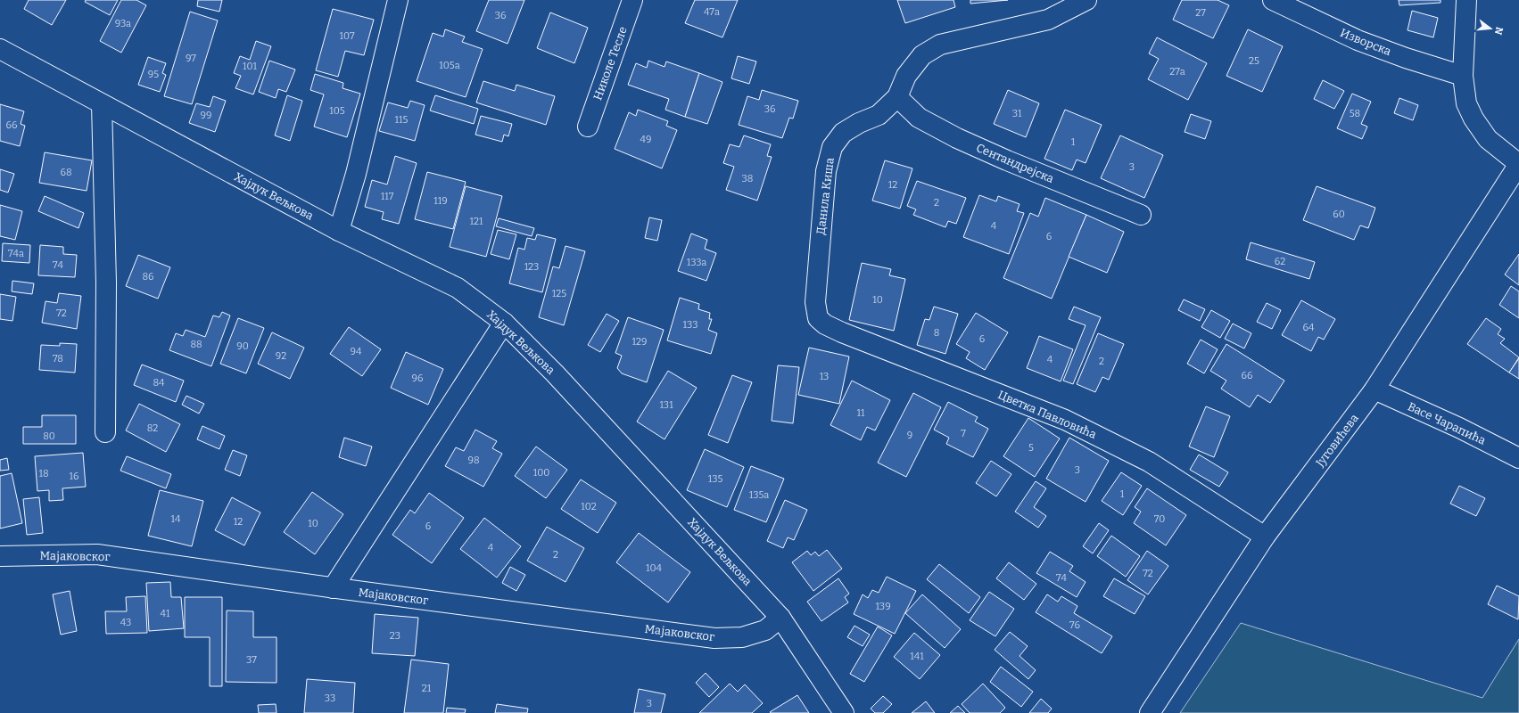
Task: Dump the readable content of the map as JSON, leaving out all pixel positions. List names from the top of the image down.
{
  "streets": {
    "street": [
      "Изворска",
      "Николе Тесле",
      "Сентандрејска",
      "Хајдук Вељкова",
      "Данила Киша",
      "Цветка Павловића",
      "Васе Чарапића",
      "Југовићева",
      "Мајаковског"
    ]
  },
  "crossings": [
    ["Сентандрејска", "Данила Киша"],
    ["Хајдук Вељкова", "Мајаковског"],
    ["Данила Киша", "Цветка Павловића"],
    ["Цветка Павловића", "Југовићева"],
    ["Васе Чарапића", "Југовићева"]
  ],
  "house_numbers": [
    "47a",
    "27",
    "36",
    "93a",
    "107",
    "97",
    "25",
    "105a",
    "101",
    "27a",
    "95",
    "36",
    "105",
    "31",
    "58",
    "99",
    "115",
    "66",
    "49",
    "1",
    "3",
    "68",
    "38",
    "12",
    "117",
    "119",
    "2",
    "60",
    "121",
    "4",
    "6",
    "74a",
    "62",
    "133a",
    "74",
    "123",
    "86",
    "125",
    "10",
    "72",
    "133",
    "64",
    "8",
    "6",
    "129",
    "88",
    "90",
    "94",
    "92",
    "78",
    "4",
    "2",
    "66",
    "13",
    "96",
    "84",
    "131",
    "11",
    "82",
    "7",
    "9",
    "80",
    "5",
    "98",
    "3",
    "100",
    "18",
    "16",
    "135",
    "1",
    "135a",
    "102",
    "14",
    "70",
    "12",
    "10",
    "6",
    "4",
    "2",
    "104",
    "72",
    "74",
    "139",
    "41",
    "43",
    "76",
    "23",
    "141",
    "37",
    "21",
    "33",
    "3"
  ],
  "north": "right"
}
